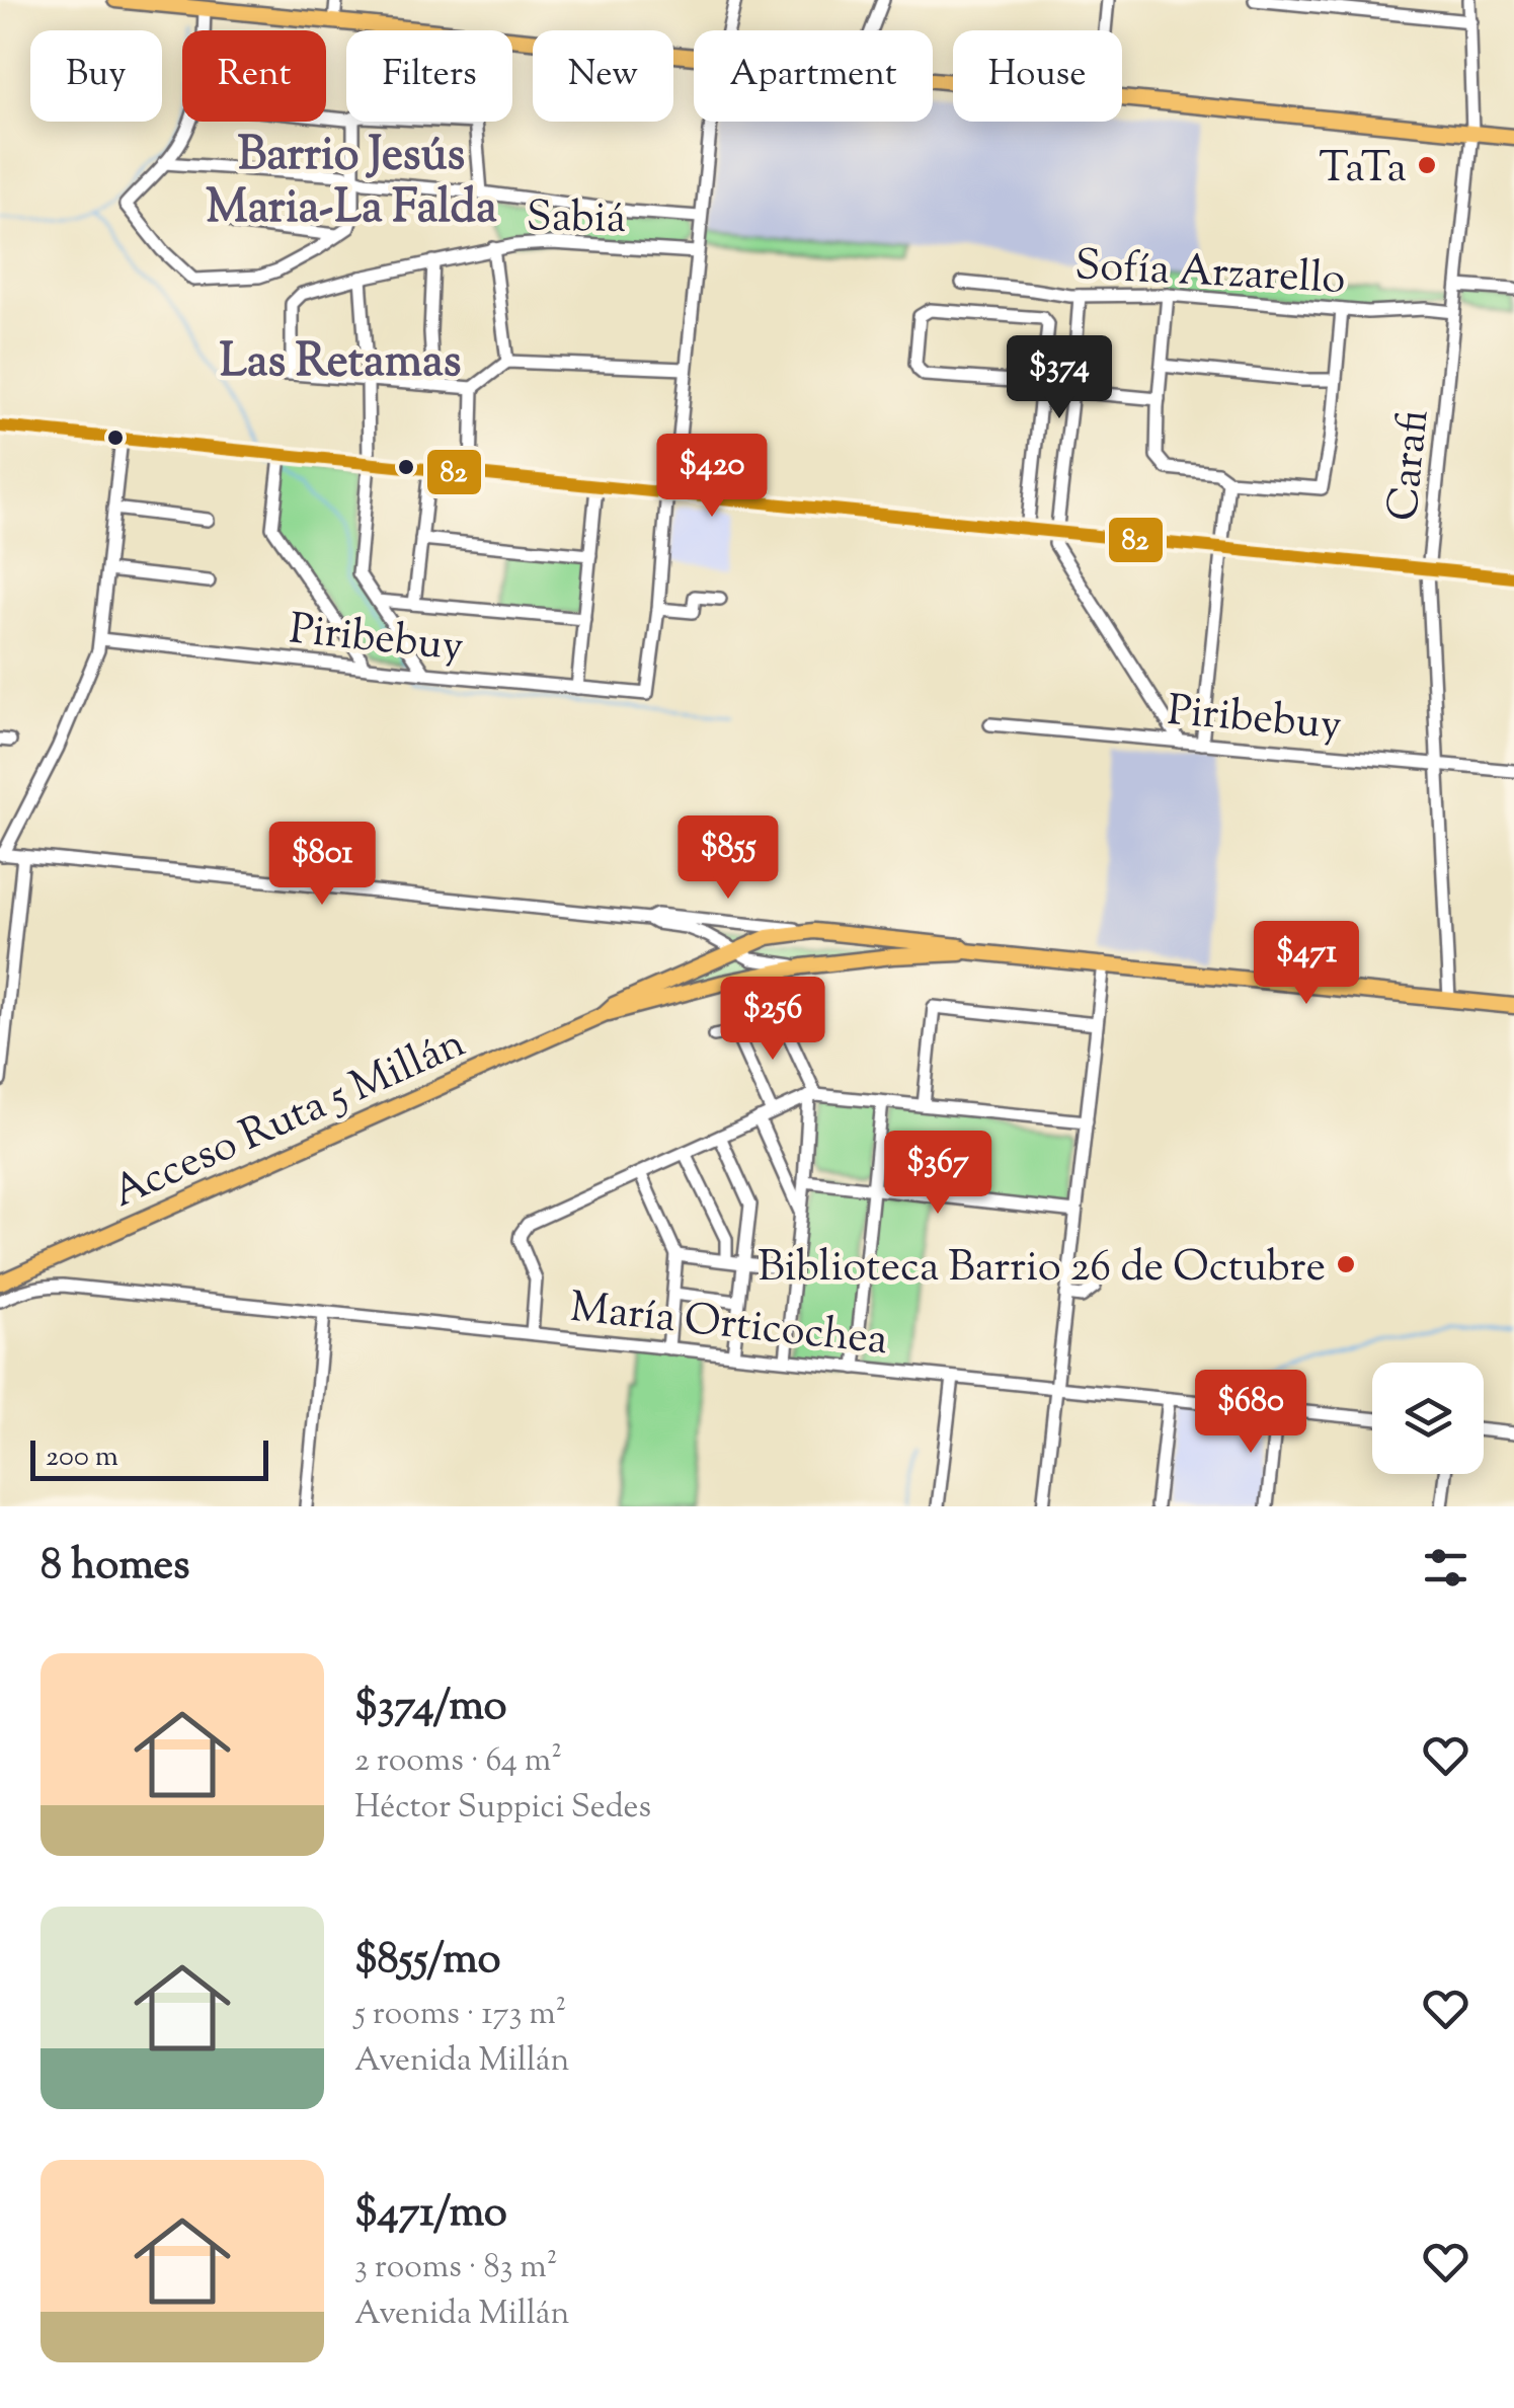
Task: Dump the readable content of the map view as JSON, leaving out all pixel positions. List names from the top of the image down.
{
  "streets": {
    "main road": ["Acceso Ruta 5 Millán"],
    "street": [
      "Sabiá",
      "Sofía Arzarello",
      "Carafi",
      "Piribebuy",
      "María Orticochea"
    ]
  },
  "crossings": [
    ["Sofía Arzarello", "Carafi"],
    ["Carafi", "Piribebuy"]
  ],
  "districts": ["Barrio Jesús Maria-La Falda", "Las Retamas"],
  "places": ["TaTa", "Biblioteca Barrio 26 de Octubre"],
  "lines": ["transit line 82"],
  "scale_bar": "200 m",
  "page": {
    "chip": [
      "Buy",
      "Rent",
      "Filters",
      "New",
      "Apartment",
      "House"
    ],
    "price": [
      "$374",
      "$420",
      "$855",
      "$801",
      "$471",
      "$256",
      "$367",
      "$680"
    ],
    "scale": "200 m",
    "heading": "8 homes",
    "list": [
      {
        "name": "$374/mo",
        "note": "2 rooms · 64 m² · Héctor Suppici Sedes"
      },
      {
        "name": "$855/mo",
        "note": "5 rooms · 173 m² · Avenida Millán"
      },
      {
        "name": "$471/mo",
        "note": "3 rooms · 83 m² · Avenida Millán"
      }
    ]
  }
}
